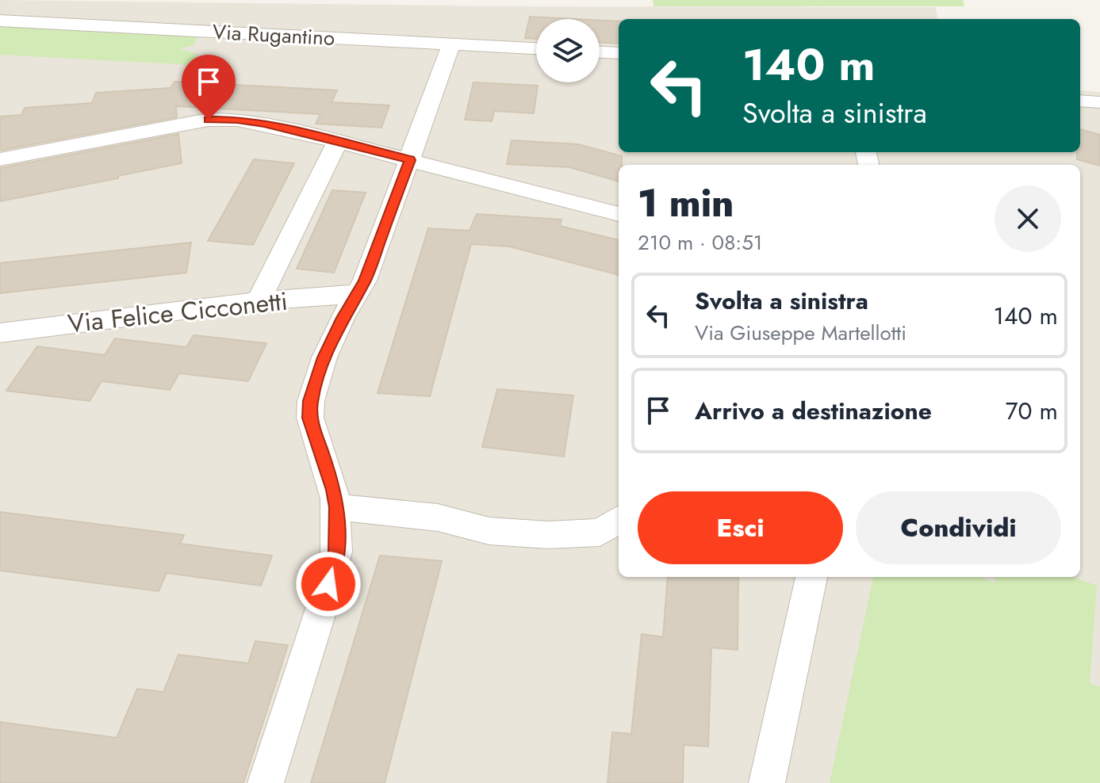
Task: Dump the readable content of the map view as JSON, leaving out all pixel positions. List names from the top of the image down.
{
  "streets": {
    "street": ["Via Rugantino", "Via Felice Cicconetti"]
  },
  "page": {
    "turn": ["140 m", "Svolta a sinistra"],
    "heading": ["1 min", "210 m · 08:51"],
    "list": [
      {
        "name": "Svolta a sinistra",
        "note": "Via Giuseppe Martellotti",
        "value": "140 m"
      },
      {
        "name": "Arrivo a destinazione",
        "value": "70 m"
      }
    ],
    "buttons": ["Esci", "Condividi"]
  }
}
